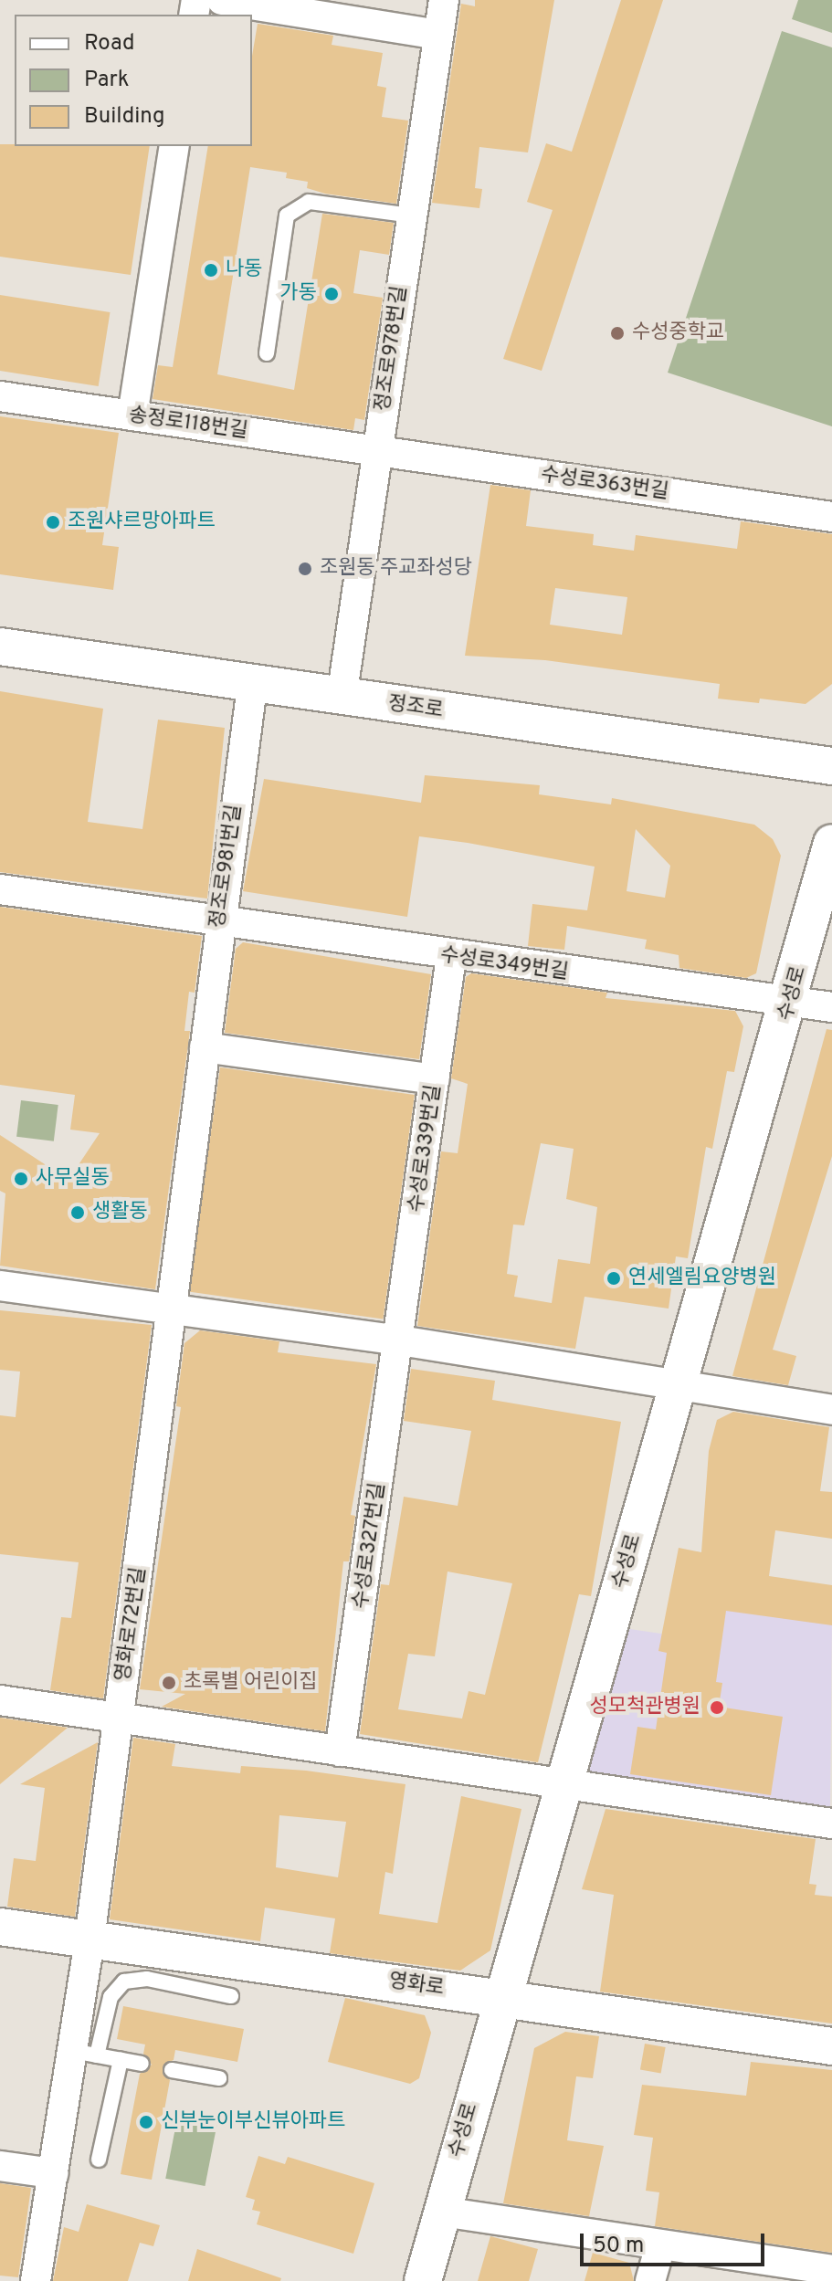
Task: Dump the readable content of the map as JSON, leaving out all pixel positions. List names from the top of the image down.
{
  "streets": {
    "street": [
      "정조로978번길",
      "송정로118번길",
      "수성로363번길",
      "정조로",
      "정조로981번길",
      "수성로349번길",
      "수성로",
      "수성로339번길",
      "수성로327번길",
      "영화로72번길",
      "영화로"
    ]
  },
  "crossings": [
    ["정조로978번길", "송정로118번길"],
    ["정조로978번길", "수성로363번길"],
    ["정조로978번길", "정조로"],
    ["송정로118번길", "수성로363번길"],
    ["정조로", "정조로981번길"],
    ["정조로981번길", "수성로349번길"],
    ["정조로981번길", "영화로72번길"],
    ["수성로349번길", "수성로"],
    ["수성로349번길", "수성로339번길"],
    ["수성로", "영화로"],
    ["수성로339번길", "수성로327번길"],
    ["영화로72번길", "영화로"]
  ],
  "places": [
    "나동",
    "가동",
    "수성중학교",
    "조원샤르망아파트",
    "조원동 주교좌성당",
    "사무실동",
    "생활동",
    "연세엘림요양병원",
    "초록별 어린이집",
    "성모척관병원",
    "신부눈이부신뷰아파트"
  ],
  "legend": ["Road", "Park", "Building"],
  "scale_bar": "50 m"
}
